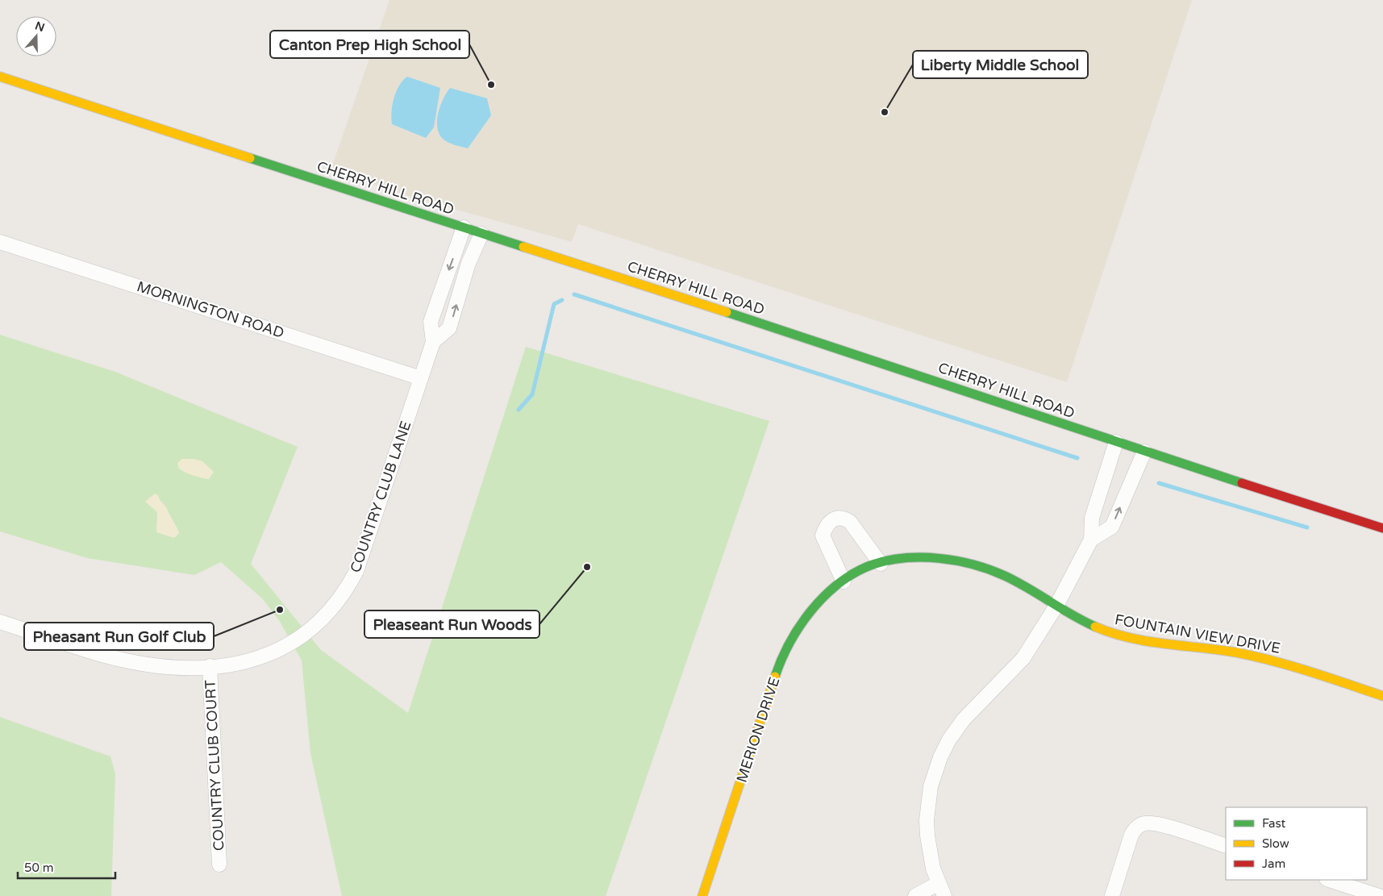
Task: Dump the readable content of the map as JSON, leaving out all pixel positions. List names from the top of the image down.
{
  "streets": {
    "main road": ["CHERRY HILL ROAD", "FOUNTAIN VIEW DRIVE", "MERION DRIVE"],
    "street": ["MORNINGTON ROAD", "COUNTRY CLUB LANE", "COUNTRY CLUB COURT"]
  },
  "crossings": [
    ["CHERRY HILL ROAD", "COUNTRY CLUB LANE"],
    ["MORNINGTON ROAD", "COUNTRY CLUB LANE"],
    ["COUNTRY CLUB LANE", "COUNTRY CLUB COURT"],
    ["FOUNTAIN VIEW DRIVE", "MERION DRIVE"]
  ],
  "places": [
    "Canton Prep High School",
    "Liberty Middle School",
    "Pleaseant Run Woods",
    "Pheasant Run Golf Club"
  ],
  "legend": ["Fast", "Slow", "Jam"],
  "scale_bar": "50 m",
  "north": "top"
}
